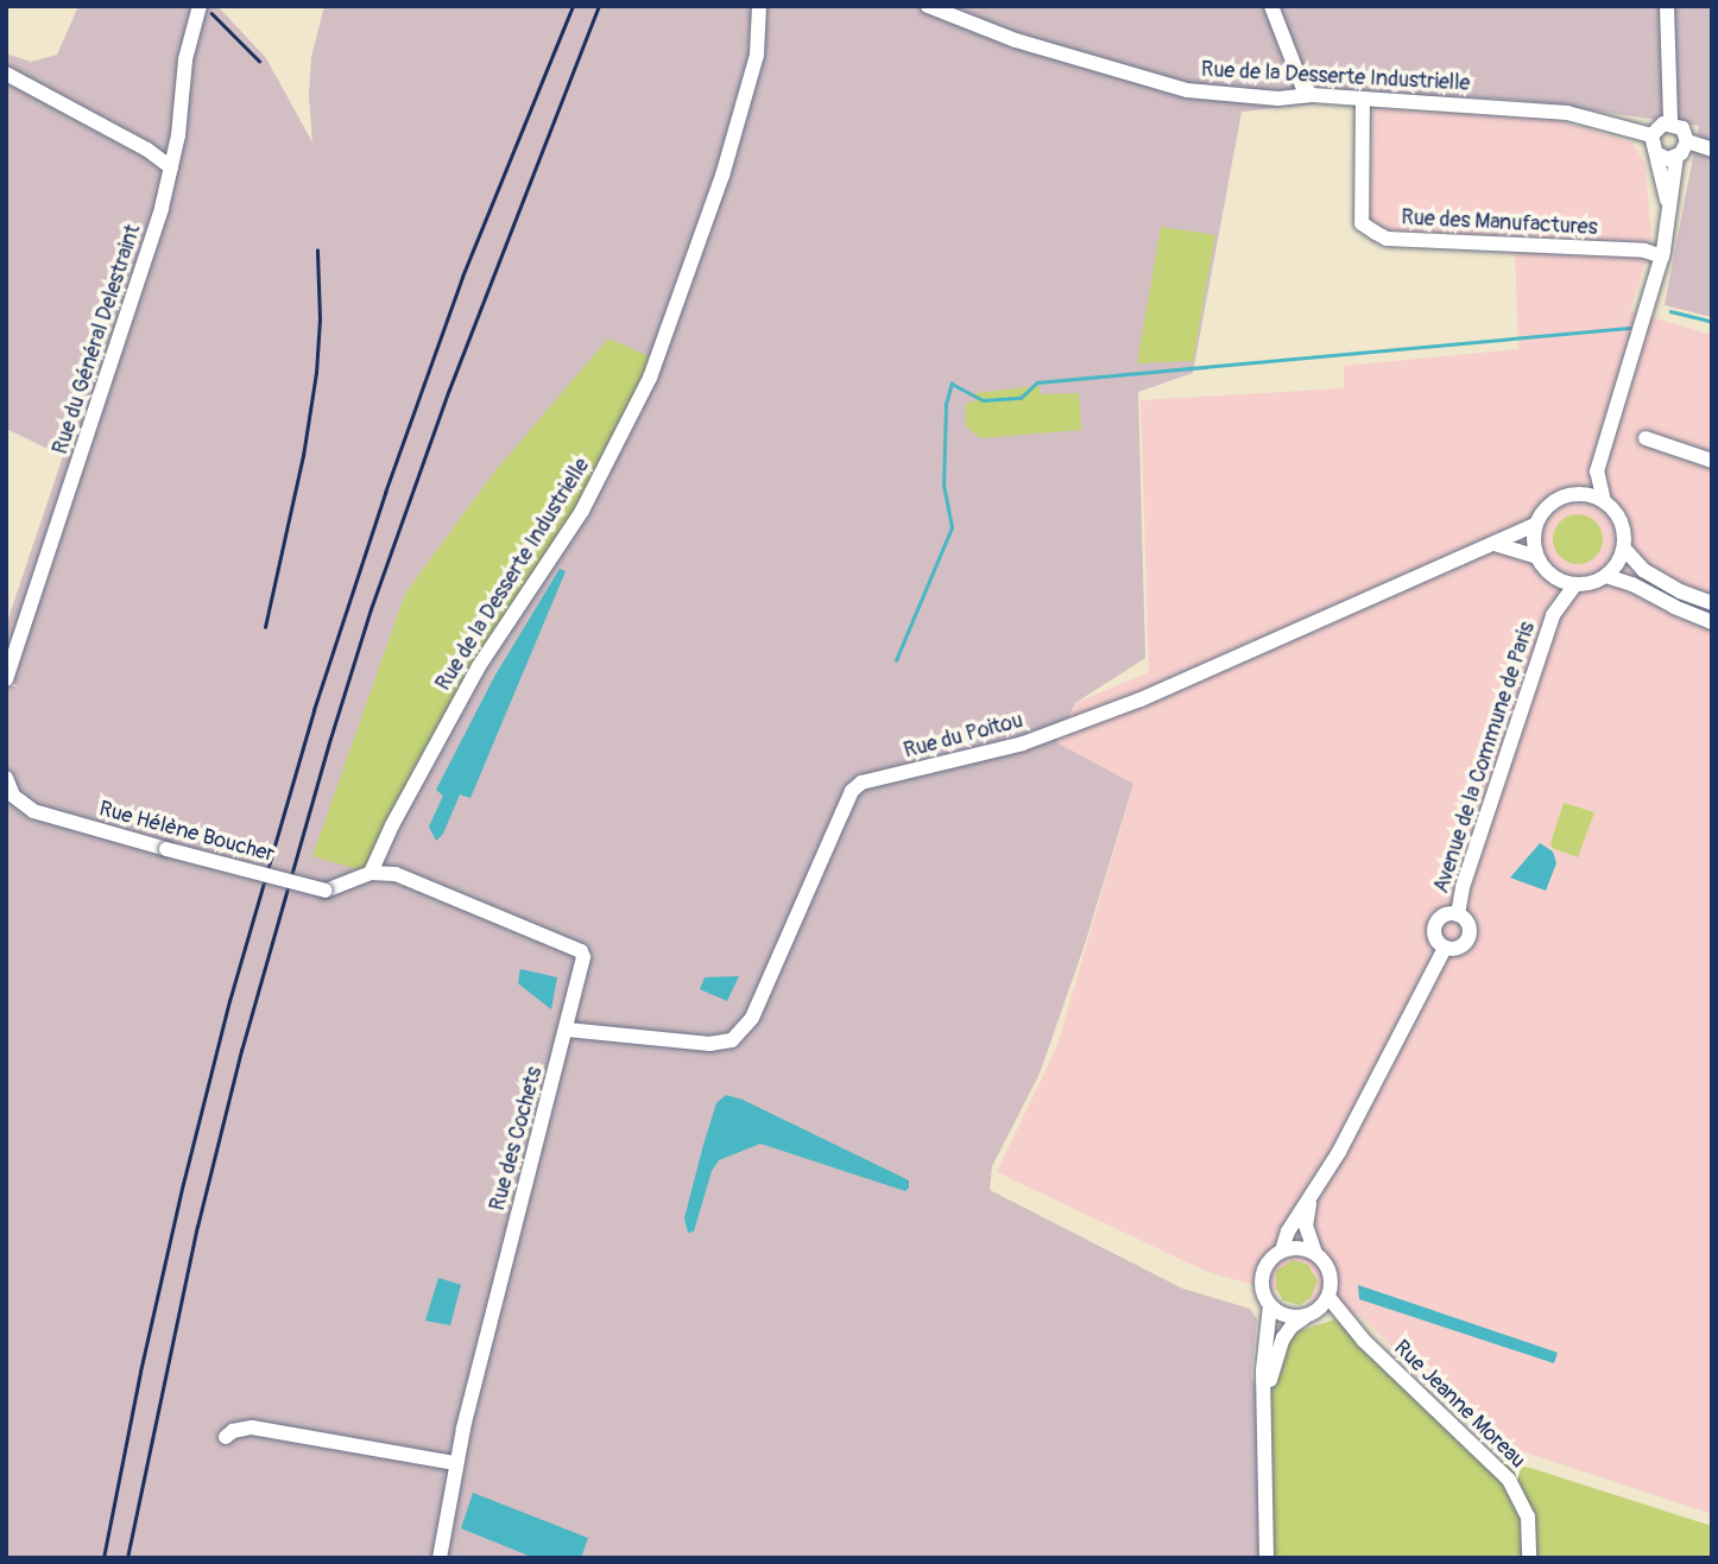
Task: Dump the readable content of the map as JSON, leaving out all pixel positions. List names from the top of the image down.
{
  "streets": {
    "street": [
      "Rue de la Desserte Industrielle",
      "Rue des Manufactures",
      "Rue du Général Delestraint",
      "Rue du Poitou",
      "Avenue de la Commune de Paris",
      "Rue Hélène Boucher",
      "Rue des Cochets",
      "Rue Jeanne Moreau"
    ]
  },
  "crossings": [
    ["Rue de la Desserte Industrielle", "Rue des Manufactures"],
    ["Rue de la Desserte Industrielle", "Rue Hélène Boucher"],
    ["Rue de la Desserte Industrielle", "Rue des Cochets"],
    ["Rue du Poitou", "Avenue de la Commune de Paris"],
    ["Rue du Poitou", "Rue des Cochets"],
    ["Rue Hélène Boucher", "Rue des Cochets"]
  ]
}
